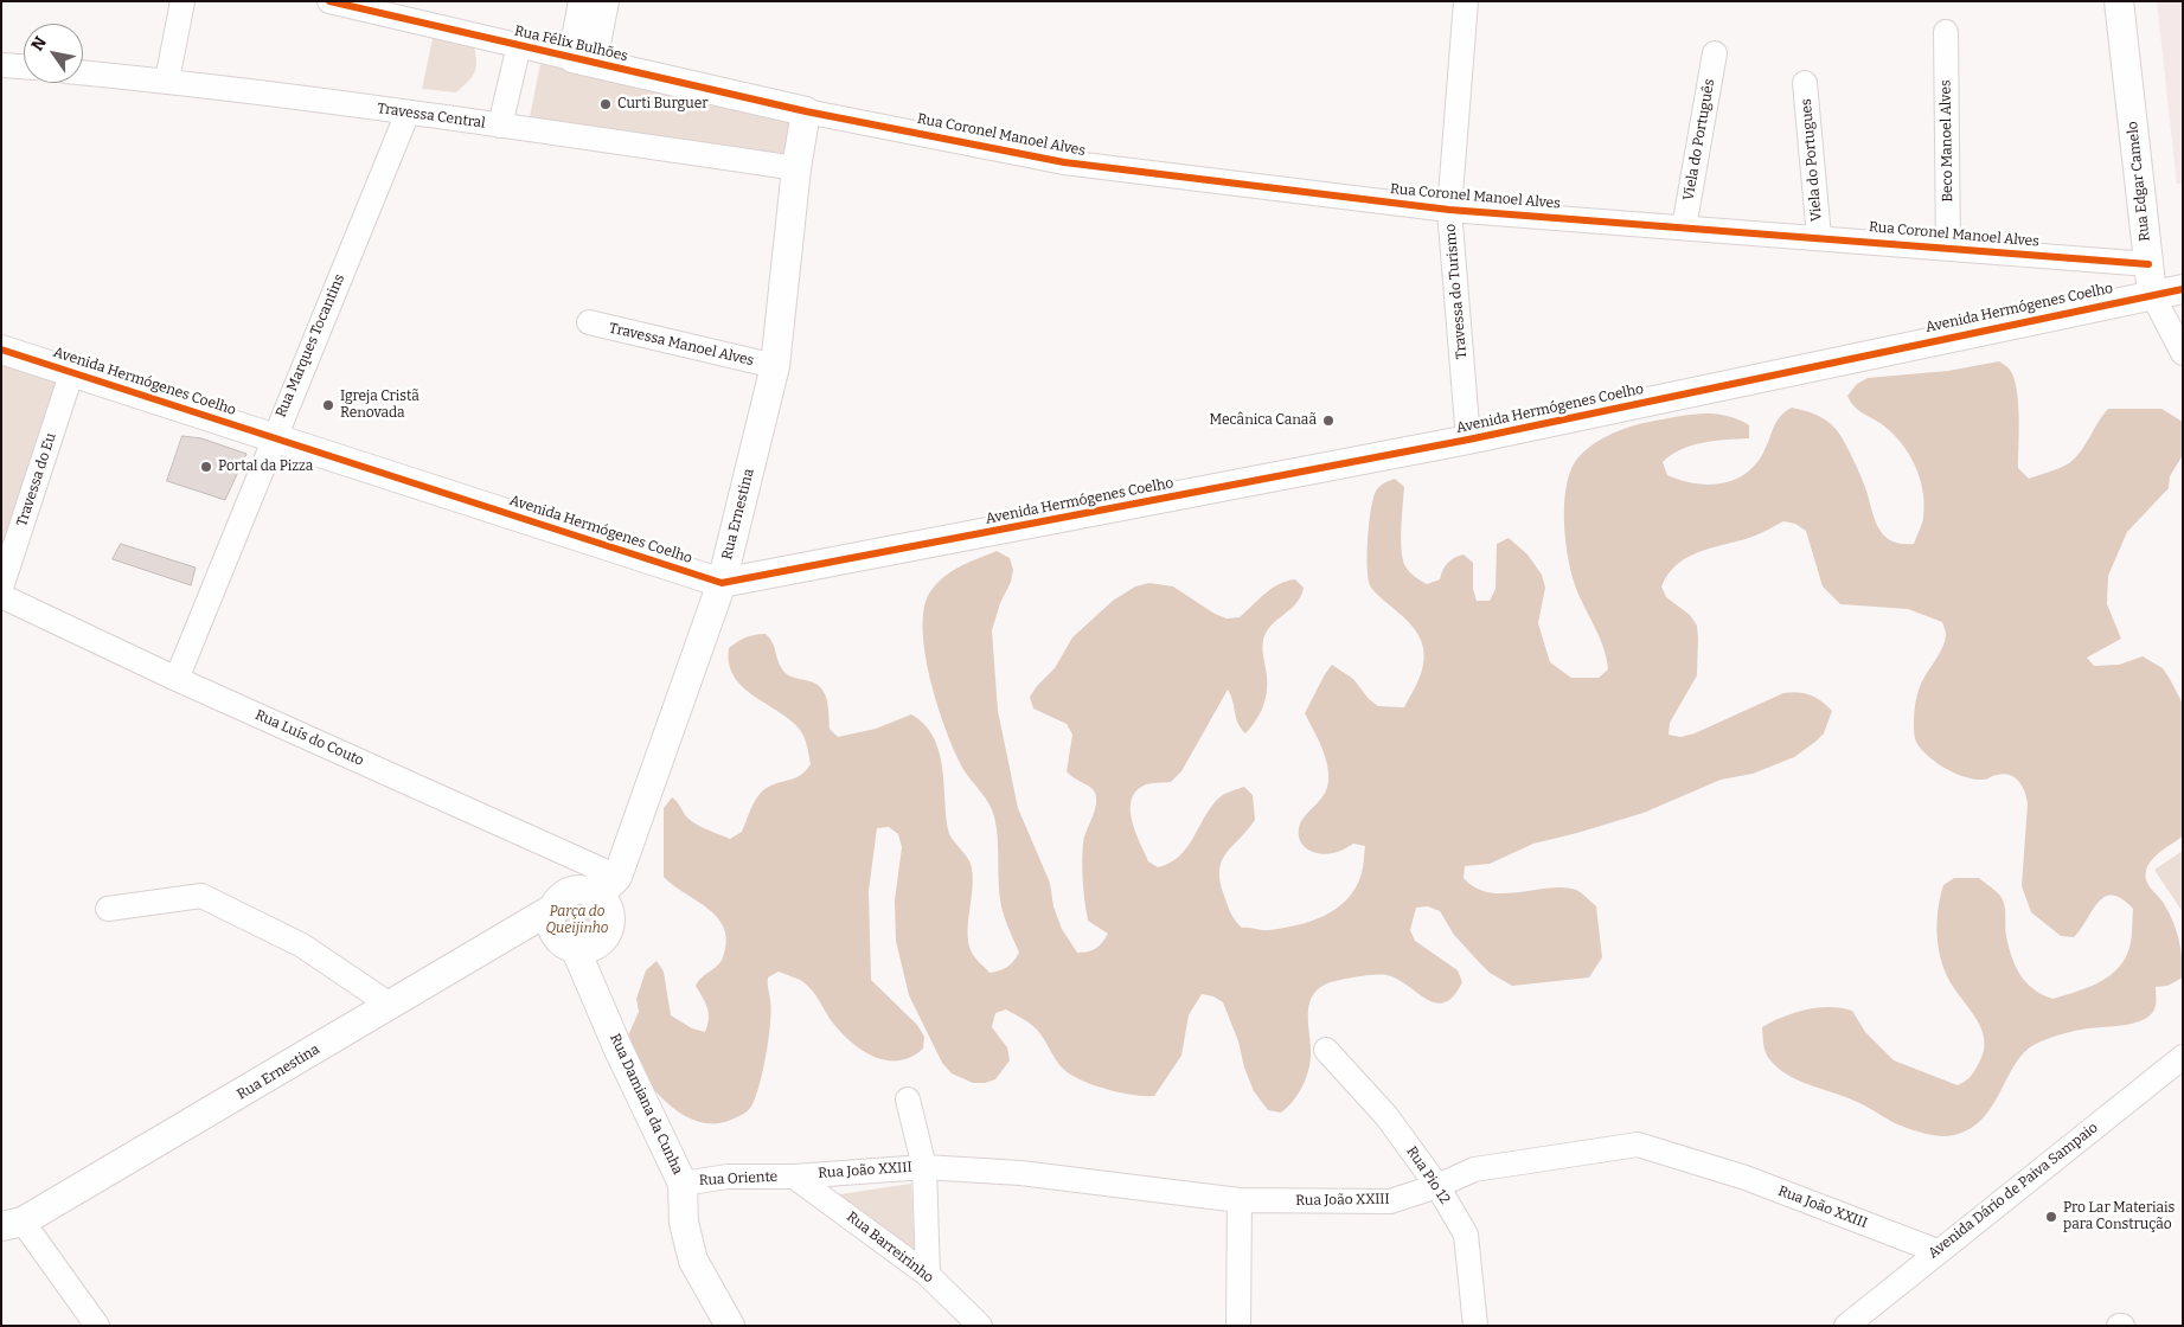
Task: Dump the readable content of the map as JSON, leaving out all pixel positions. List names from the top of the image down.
{
  "streets": {
    "street": [
      "Rua Félix Bulhões",
      "Travessa Central",
      "Rua Coronel Manoel Alves",
      "Viela do Português",
      "Beco Manoel Alves",
      "Viela do Portugues",
      "Rua Edgar Camelo",
      "Travessa do Turismo",
      "Avenida Hermógenes Coelho",
      "Travessa Manoel Alves",
      "Rua Marques Tocantins",
      "Travessa do Eu",
      "Rua Ernestina",
      "Rua Luís do Couto",
      "Rua Damiana da Cunha",
      "Rua João XXIII",
      "Rua Pio 12",
      "Rua Oriente",
      "Avenida Dário de Paiva Sampaio",
      "Rua Barreirinho"
    ]
  },
  "crossings": [
    ["Rua Félix Bulhões", "Rua Coronel Manoel Alves"],
    ["Rua Félix Bulhões", "Rua Ernestina"],
    ["Travessa Central", "Rua Marques Tocantins"],
    ["Travessa Central", "Rua Ernestina"],
    ["Rua Coronel Manoel Alves", "Viela do Português"],
    ["Rua Coronel Manoel Alves", "Beco Manoel Alves"],
    ["Rua Coronel Manoel Alves", "Viela do Portugues"],
    ["Rua Coronel Manoel Alves", "Rua Edgar Camelo"],
    ["Rua Coronel Manoel Alves", "Travessa do Turismo"],
    ["Rua Coronel Manoel Alves", "Rua Ernestina"],
    ["Rua Edgar Camelo", "Avenida Hermógenes Coelho"],
    ["Travessa do Turismo", "Avenida Hermógenes Coelho"],
    ["Avenida Hermógenes Coelho", "Rua Marques Tocantins"],
    ["Avenida Hermógenes Coelho", "Travessa do Eu"],
    ["Avenida Hermógenes Coelho", "Rua Ernestina"],
    ["Travessa Manoel Alves", "Rua Ernestina"],
    ["Rua Marques Tocantins", "Rua Luís do Couto"],
    ["Rua Ernestina", "Rua Luís do Couto"],
    ["Rua Ernestina", "Rua Damiana da Cunha"],
    ["Rua Luís do Couto", "Rua Damiana da Cunha"],
    ["Rua Damiana da Cunha", "Rua Oriente"],
    ["Rua João XXIII", "Rua Pio 12"],
    ["Rua João XXIII", "Rua Oriente"],
    ["Rua João XXIII", "Avenida Dário de Paiva Sampaio"],
    ["Rua João XXIII", "Rua Barreirinho"],
    ["Rua Oriente", "Rua Barreirinho"]
  ],
  "parks": ["Parça do Queijinho"],
  "places": [
    "Curti Burguer",
    "Igreja Cristã Renovada",
    "Mecânica Canaã",
    "Portal da Pizza",
    "Pro Lar Materiais para Construção"
  ],
  "north": "top left"
}
